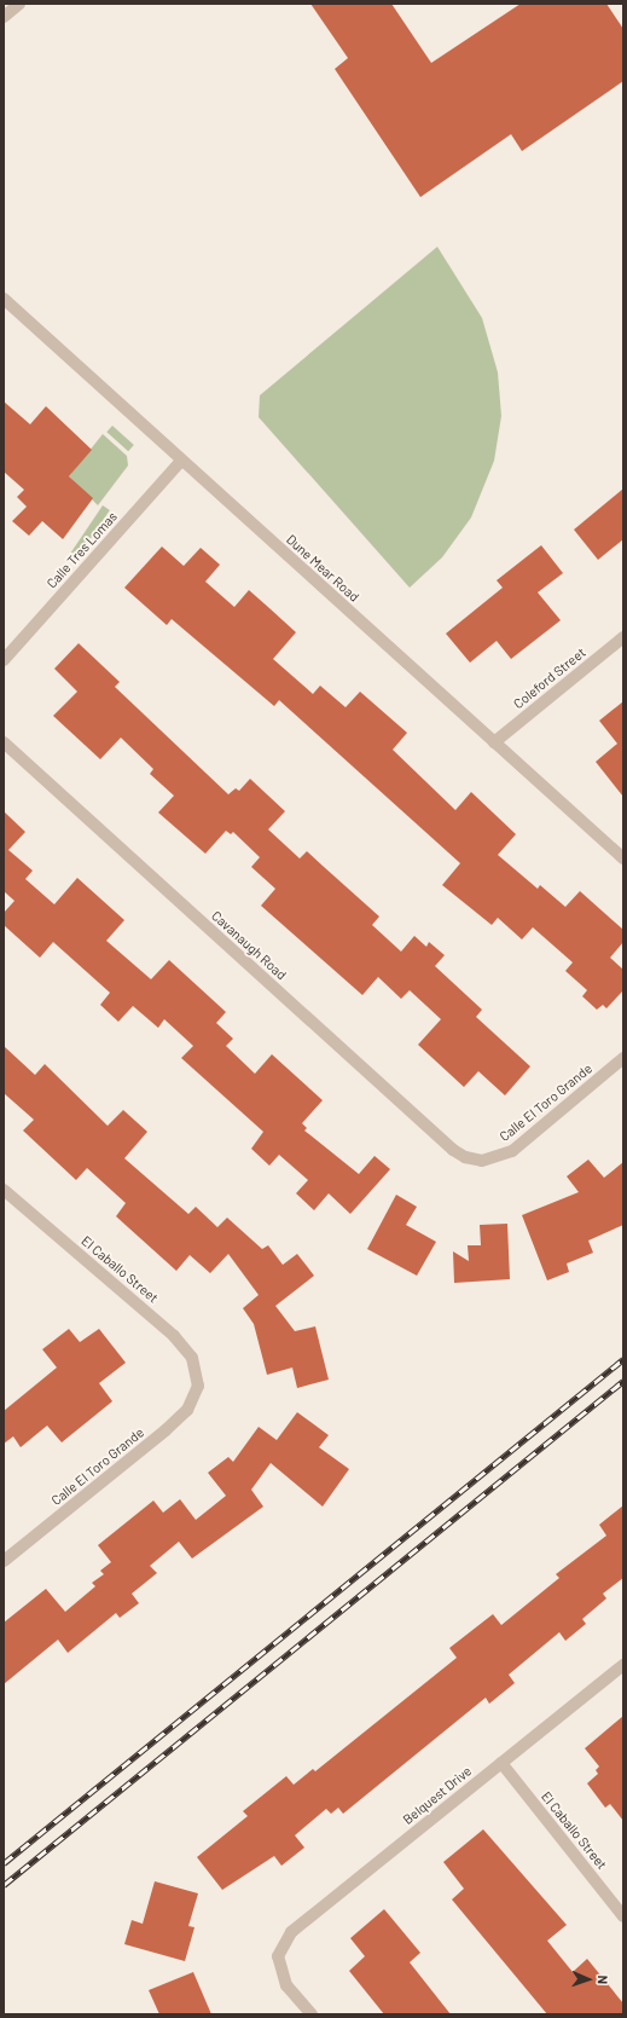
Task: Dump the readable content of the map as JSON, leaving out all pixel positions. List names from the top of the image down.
{
  "streets": {
    "street": [
      "Calle Tres Lomas",
      "Dune Mear Road",
      "Coleford Street",
      "Cavanaugh Road",
      "Calle El Toro Grande",
      "El Caballo Street",
      "Belquest Drive"
    ]
  },
  "crossings": [
    ["Calle Tres Lomas", "Dune Mear Road"],
    ["Dune Mear Road", "Coleford Street"],
    ["Cavanaugh Road", "Calle El Toro Grande"],
    ["Calle El Toro Grande", "El Caballo Street"],
    ["El Caballo Street", "Belquest Drive"]
  ],
  "north": "right"
}
